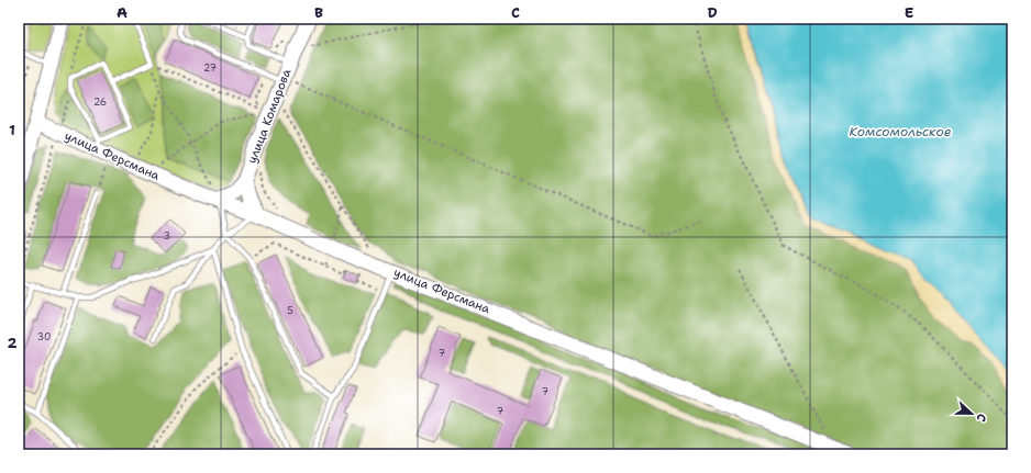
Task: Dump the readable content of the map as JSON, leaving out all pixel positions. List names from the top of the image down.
{
  "streets": {
    "street": ["улица Комарова", "улица Ферсмана"]
  },
  "water": ["Комсомольское"],
  "house_numbers": [
    "27",
    "26",
    "3",
    "5",
    "30",
    "7",
    "7",
    "7"
  ],
  "north": "right",
  "grid": {
    "columns": [
      "A",
      "B",
      "C",
      "D",
      "E"
    ],
    "rows": ["1", "2"]
  }
}
